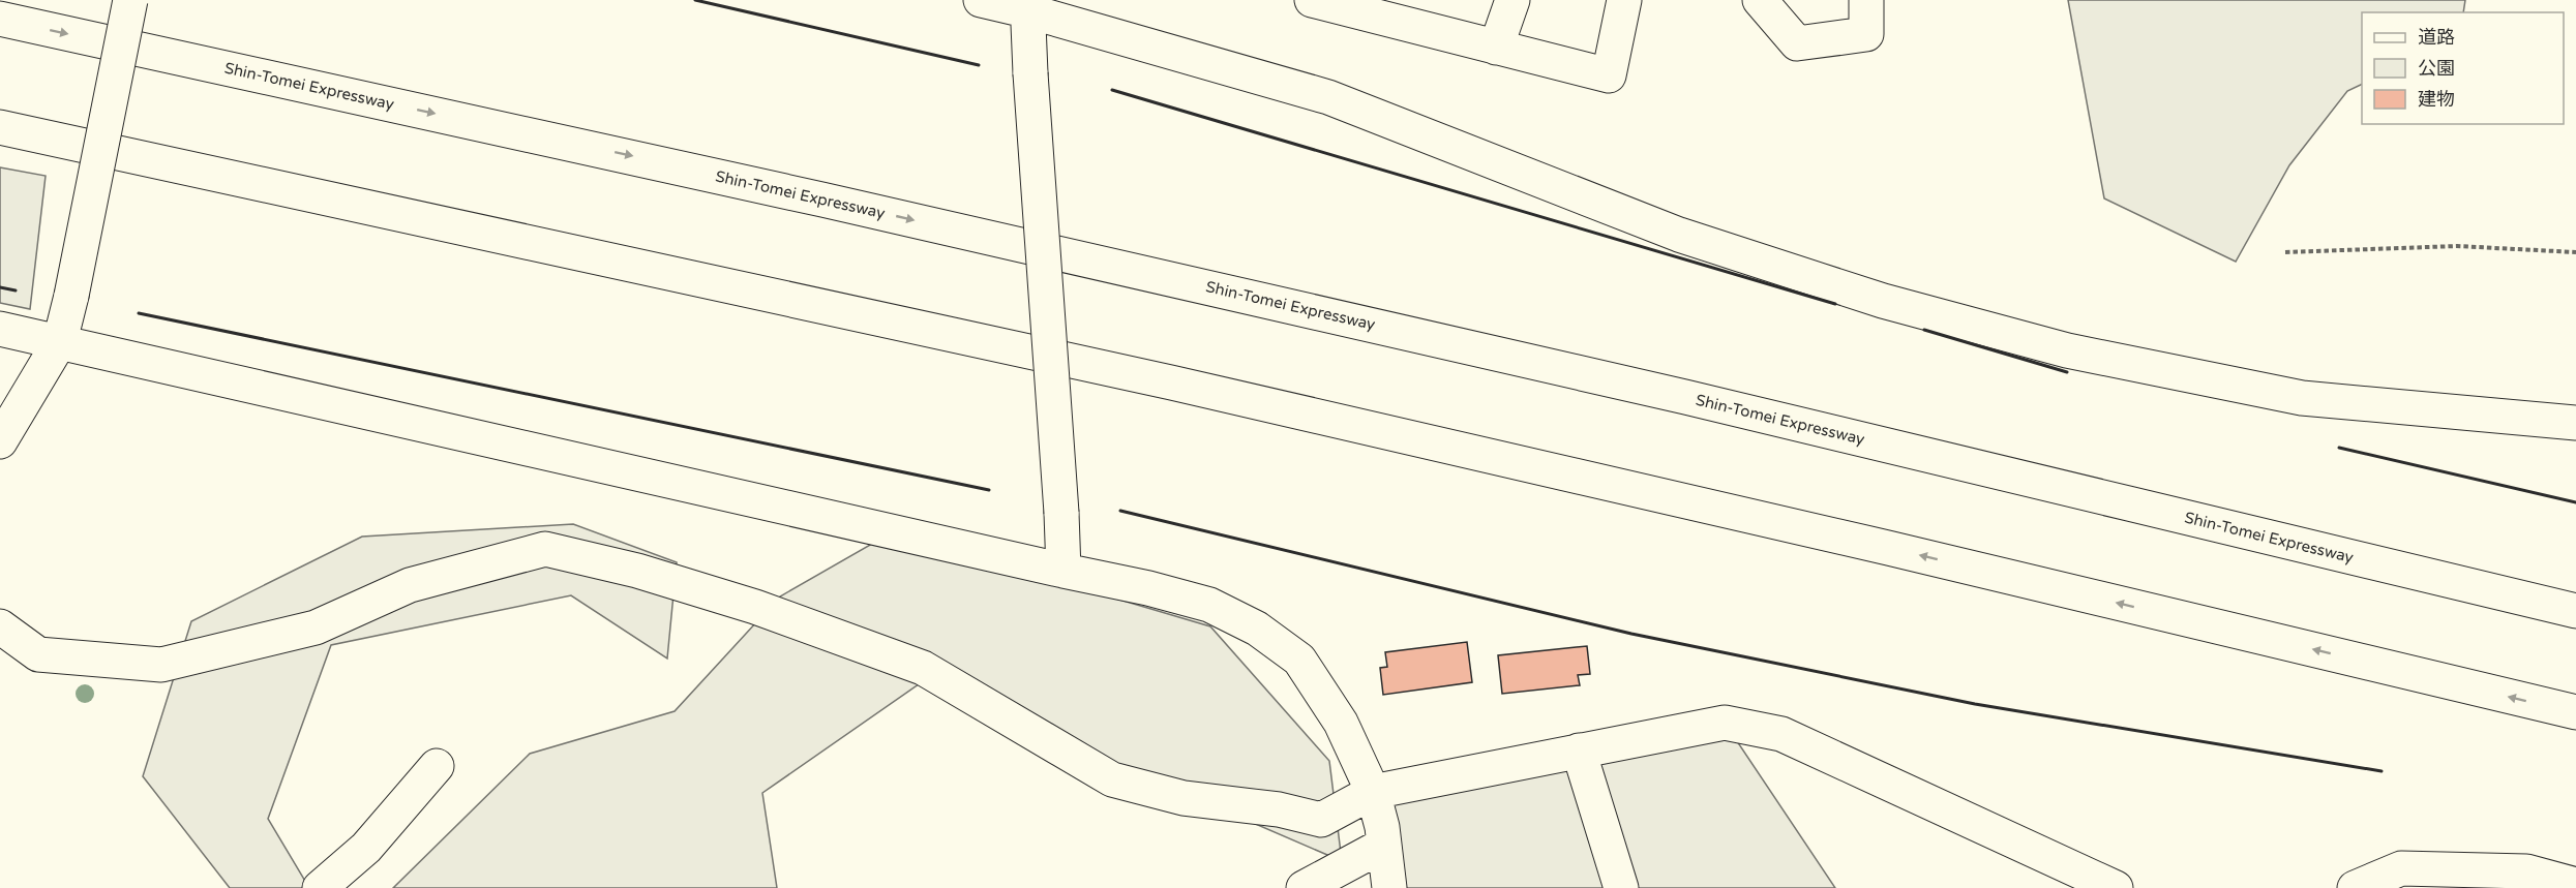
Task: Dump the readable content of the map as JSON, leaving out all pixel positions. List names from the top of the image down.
{
  "streets": {
    "main road": ["Shin-Tomei Expressway"]
  },
  "legend": ["道路", "公園", "建物"]
}
